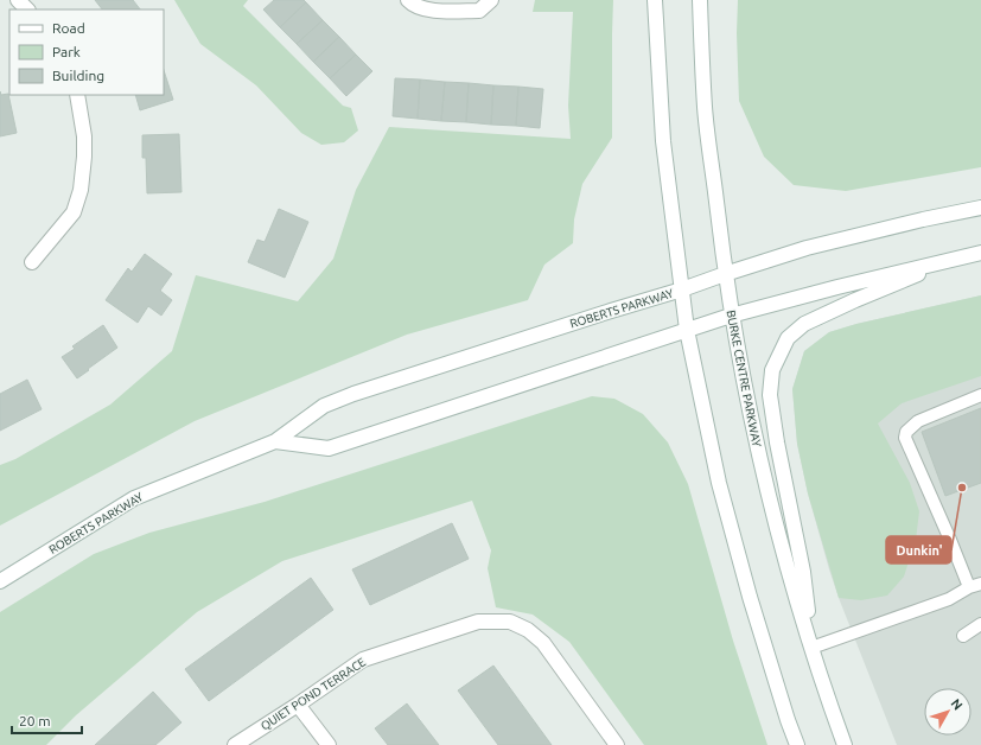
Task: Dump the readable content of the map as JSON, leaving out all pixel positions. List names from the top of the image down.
{
  "streets": {
    "main road": ["ROBERTS PARKWAY", "BURKE CENTRE PARKWAY", "QUIET POND TERRACE"]
  },
  "crossings": [
    ["ROBERTS PARKWAY", "BURKE CENTRE PARKWAY"]
  ],
  "places": ["Dunkin'"],
  "legend": ["Road", "Park", "Building"],
  "scale_bar": "20 m",
  "north": "top right"
}
